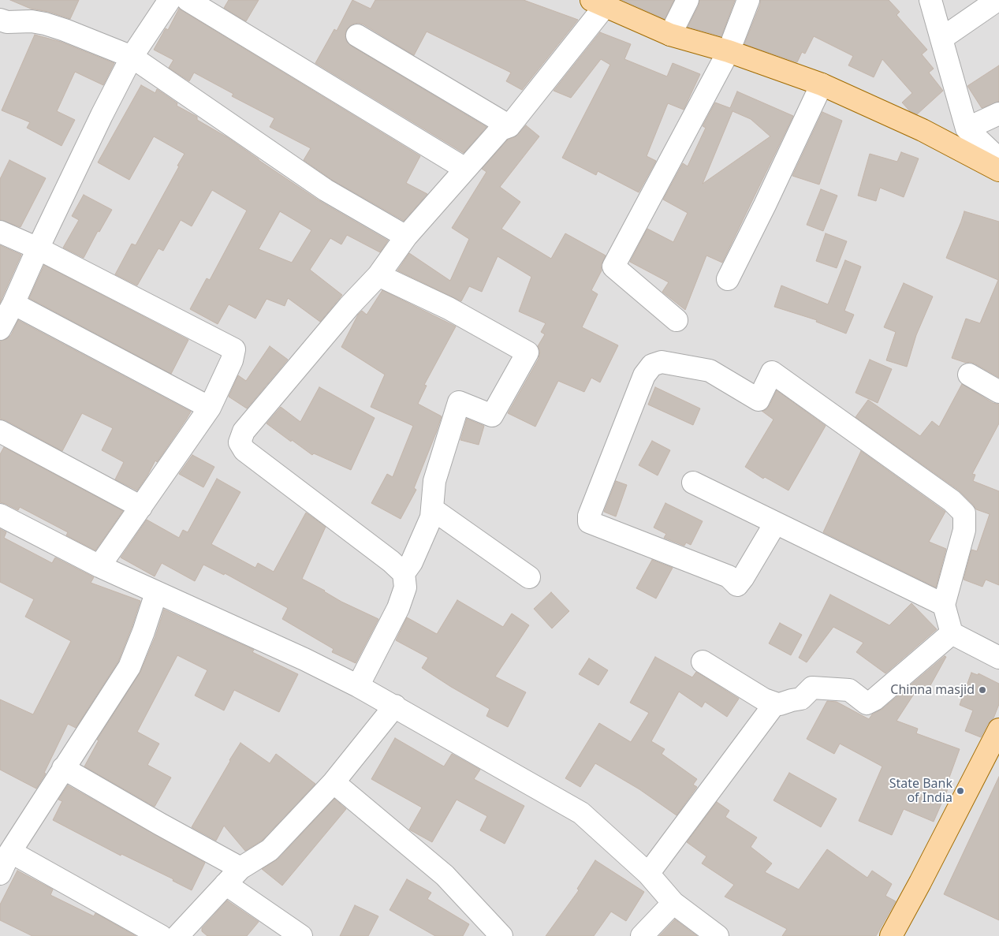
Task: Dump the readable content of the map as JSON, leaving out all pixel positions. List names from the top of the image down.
{
  "places": ["Chinna masjid", "State Bank of India"]
}
